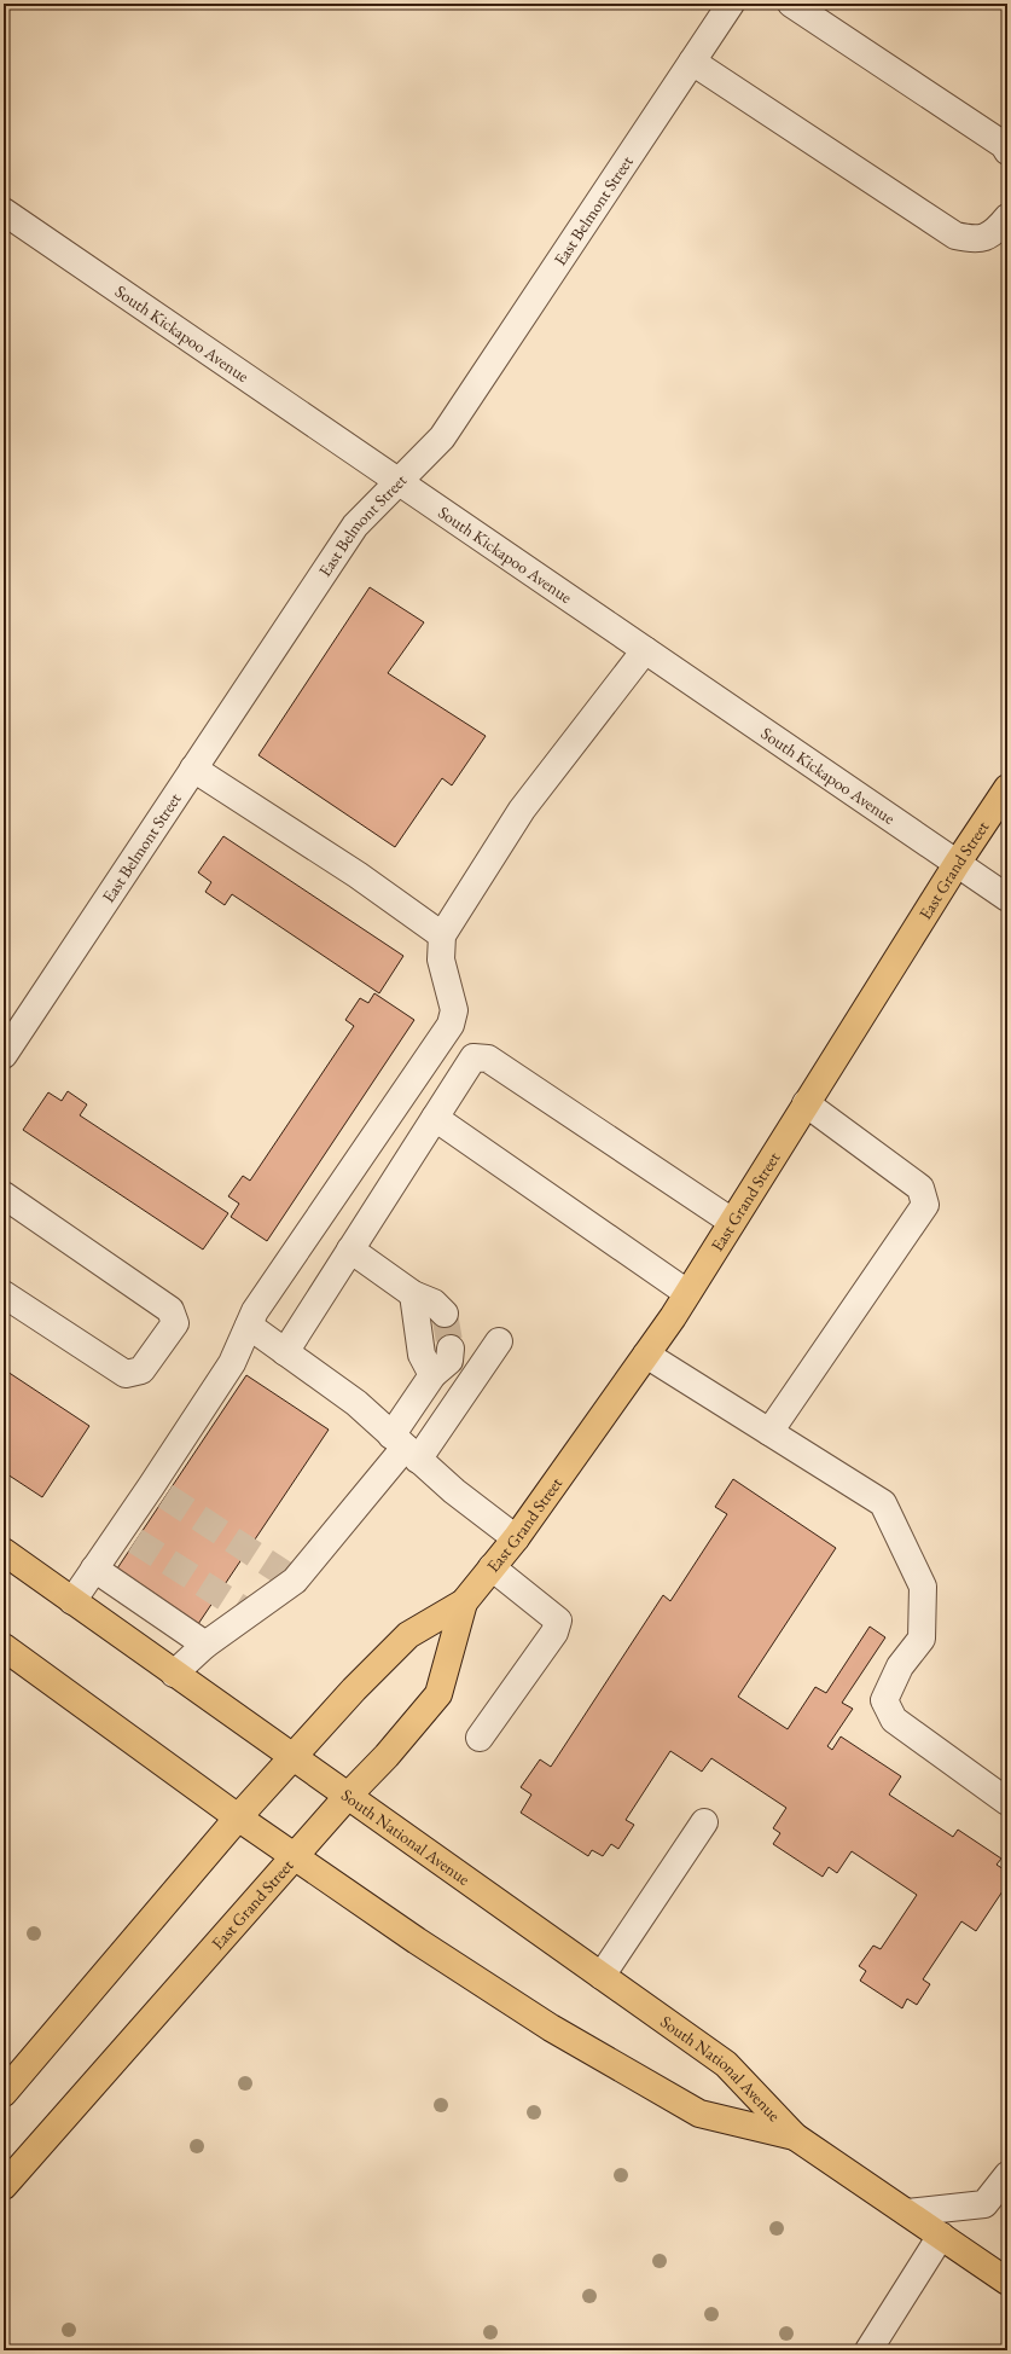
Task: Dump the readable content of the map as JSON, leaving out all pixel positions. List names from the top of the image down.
{
  "streets": {
    "main road": ["East Grand Street", "South National Avenue"],
    "street": ["East Belmont Street", "South Kickapoo Avenue"]
  },
  "crossings": [
    ["East Belmont Street", "South Kickapoo Avenue"],
    ["South Kickapoo Avenue", "East Grand Street"],
    ["East Grand Street", "South National Avenue"]
  ]
}
